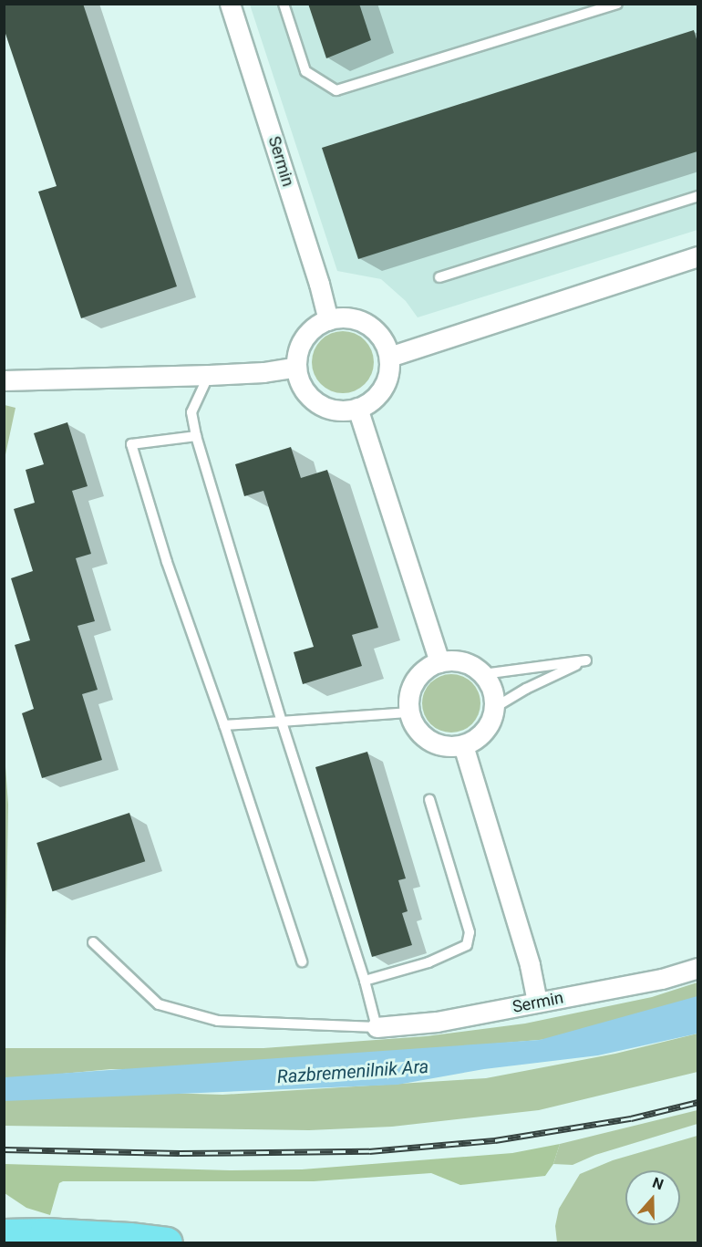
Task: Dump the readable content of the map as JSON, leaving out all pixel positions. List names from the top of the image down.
{
  "streets": {
    "street": ["Sermin"]
  },
  "water": ["Razbremenilnik Ara"],
  "north": "top"
}
